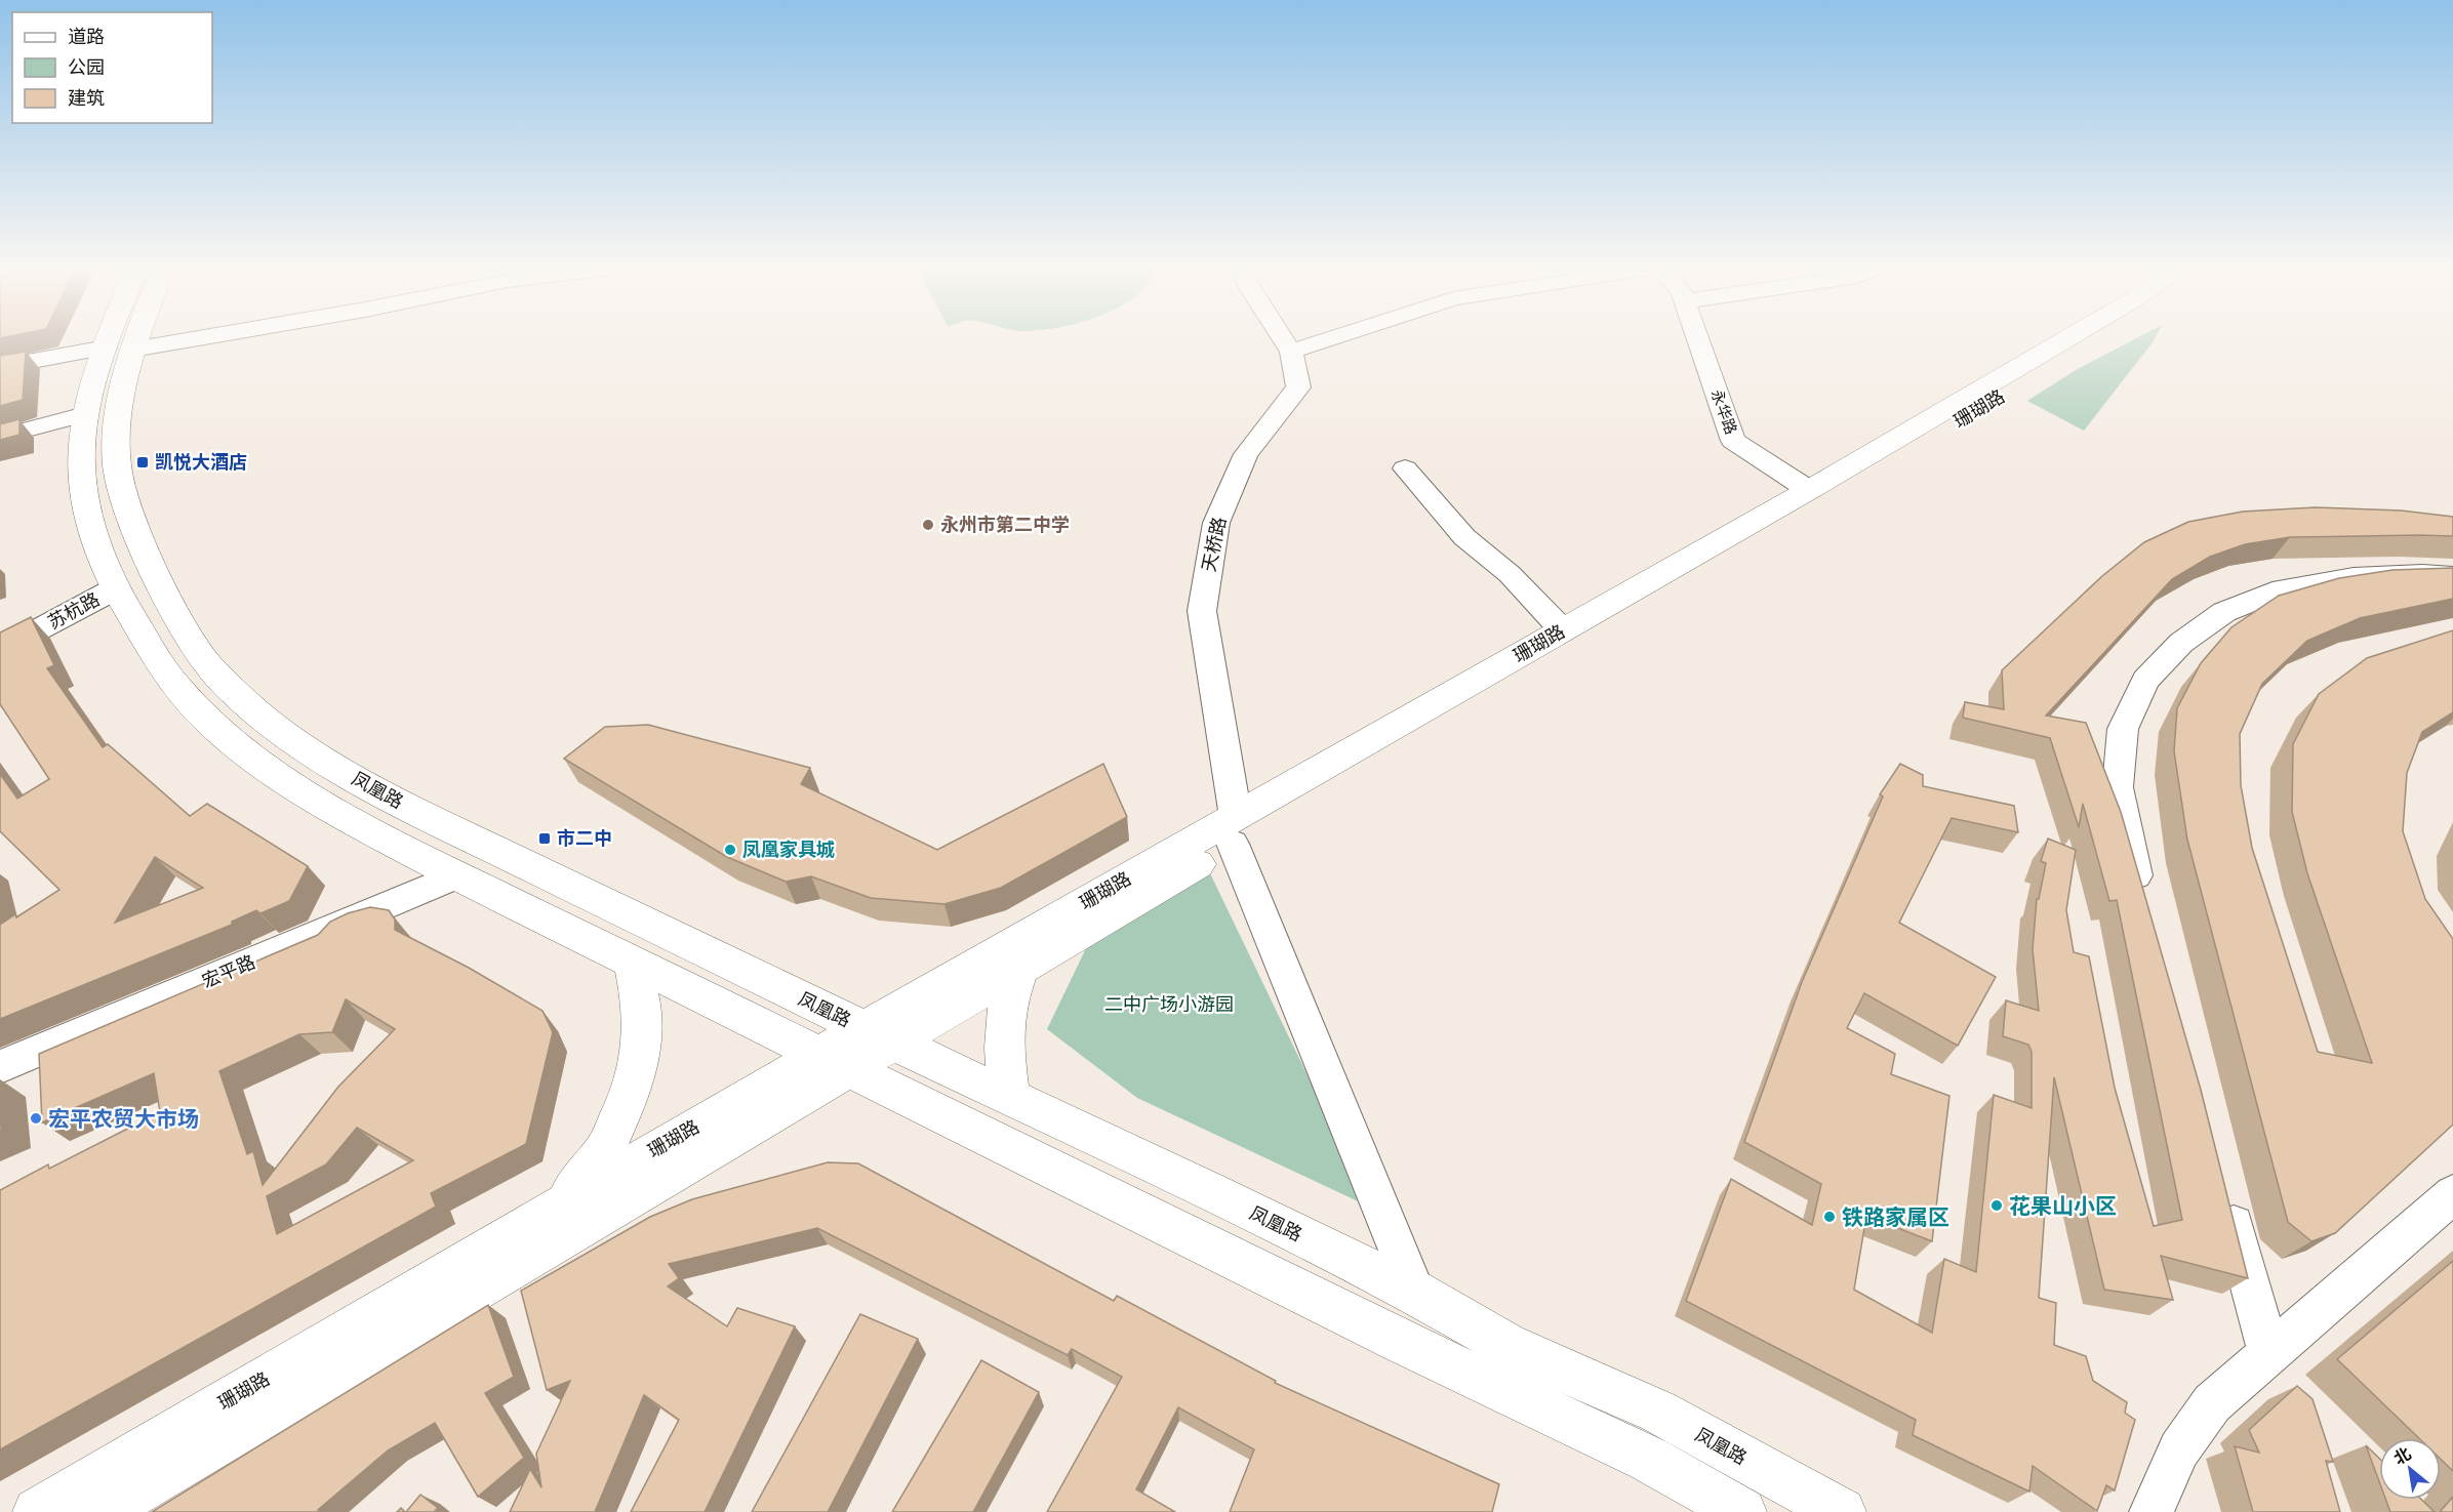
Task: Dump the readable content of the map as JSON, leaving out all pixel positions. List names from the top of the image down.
{
  "streets": {
    "main road": ["珊瑚路", "凤凰路"],
    "street": [
      "永华路",
      "天桥路",
      "苏杭路",
      "宏平路"
    ]
  },
  "crossings": [
    ["珊瑚路", "永华路"],
    ["珊瑚路", "天桥路"],
    ["珊瑚路", "凤凰路"],
    ["天桥路", "凤凰路"],
    ["苏杭路", "凤凰路"],
    ["凤凰路", "宏平路"]
  ],
  "parks": ["二中广场小游园"],
  "places": {
    "transit": ["凯悦大酒店", "市二中"],
    "other": [
      "永州市第二中学",
      "凤凰家具城",
      "宏平农贸大市场",
      "花果山小区",
      "铁路家属区"
    ]
  },
  "legend": ["道路", "公园", "建筑"],
  "north": "top left"
}
